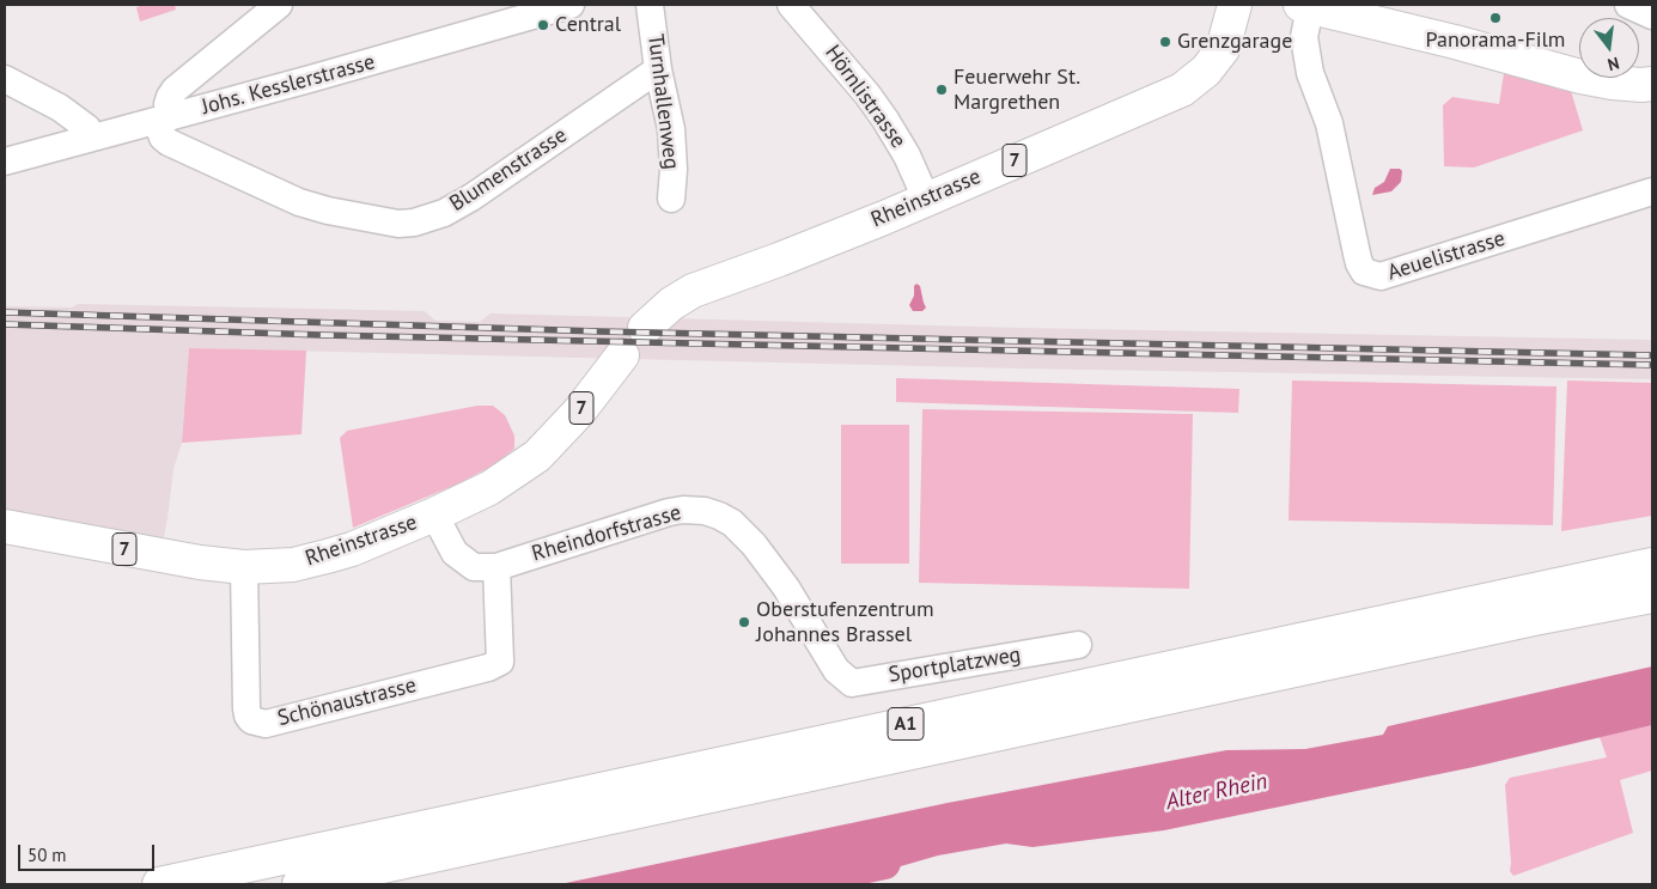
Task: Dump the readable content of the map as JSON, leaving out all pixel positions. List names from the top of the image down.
{
  "streets": {
    "main road": ["7", "Rheinstrasse", "A1"],
    "street": [
      "Johs. Kesslerstrasse",
      "Hörnlistrasse",
      "Turnhallenweg",
      "Blumenstrasse",
      "Aeuelistrasse",
      "Rheindorfstrasse",
      "Sportplatzweg",
      "Schönaustrasse"
    ]
  },
  "crossings": [
    ["Johs. Kesslerstrasse", "Blumenstrasse"],
    ["Hörnlistrasse", "Rheinstrasse"],
    ["Turnhallenweg", "Blumenstrasse"],
    ["Rheinstrasse", "Rheindorfstrasse"],
    ["Rheinstrasse", "Schönaustrasse"],
    ["Rheindorfstrasse", "Sportplatzweg"],
    ["Rheindorfstrasse", "Schönaustrasse"]
  ],
  "water": ["Alter Rhein"],
  "places": [
    "Panorama-Film",
    "Central",
    "Grenzgarage",
    "Feuerwehr St. Margrethen",
    "Oberstufenzentrum Johannes Brassel"
  ],
  "scale_bar": "50 m",
  "north": "bottom"
}
